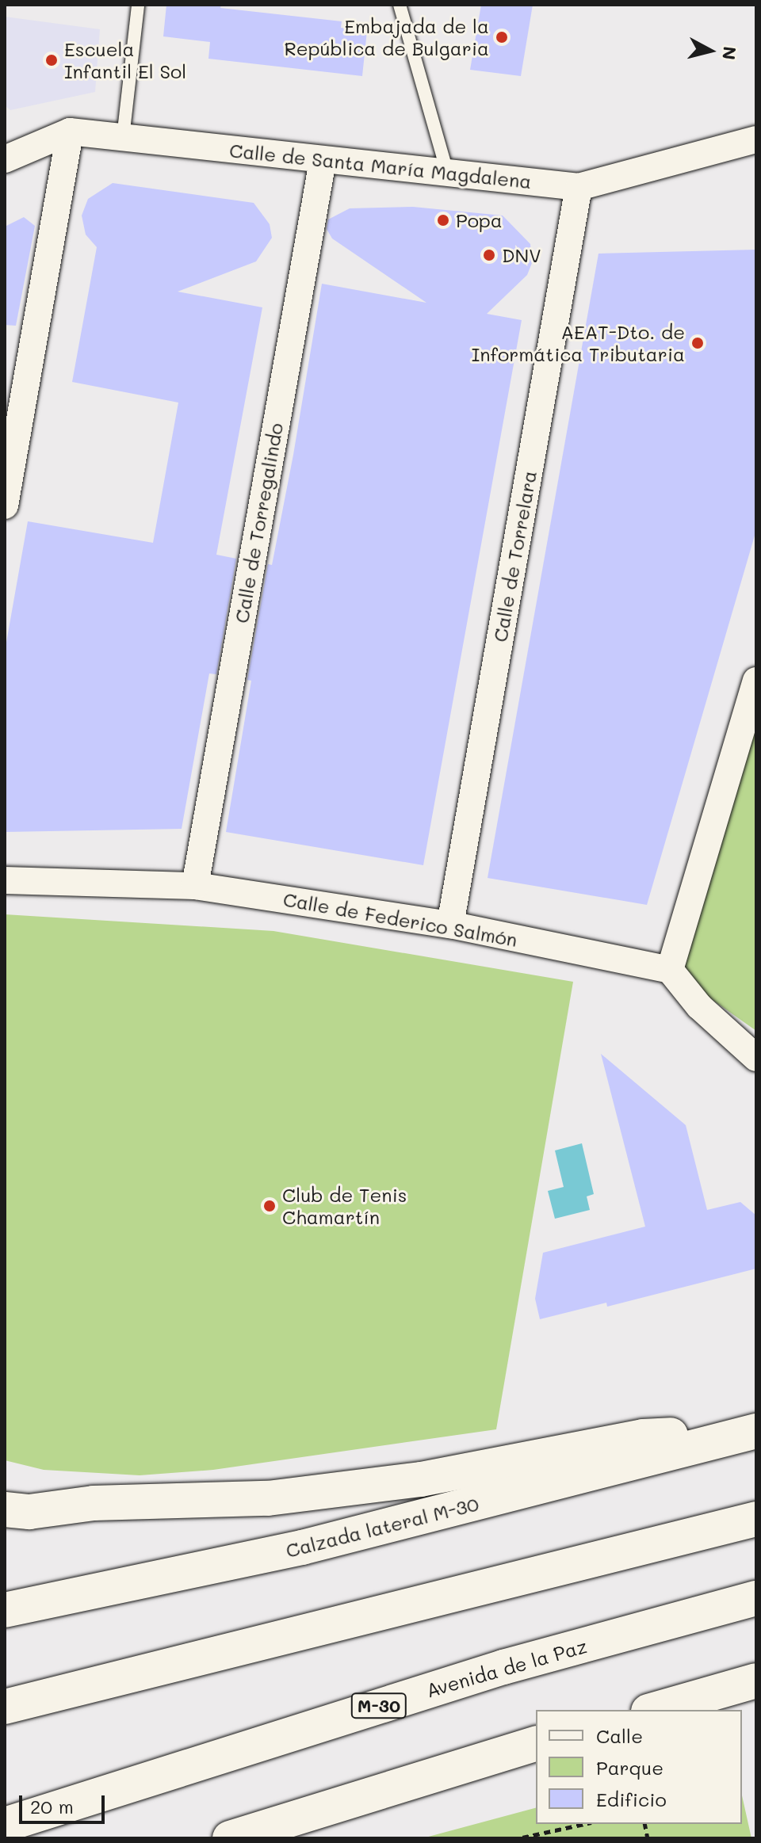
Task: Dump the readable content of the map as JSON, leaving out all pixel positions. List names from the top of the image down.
{
  "streets": {
    "highway": ["Calzada lateral M-30", "Avenida de la Paz", "M-30"],
    "street": [
      "Calle de Santa María Magdalena",
      "Calle de Torregalindo",
      "Calle de Torrelara",
      "Calle de Federico Salmón"
    ]
  },
  "crossings": [
    ["Calle de Santa María Magdalena", "Calle de Torregalindo"],
    ["Calle de Santa María Magdalena", "Calle de Torrelara"],
    ["Calle de Torregalindo", "Calle de Federico Salmón"],
    ["Calle de Torrelara", "Calle de Federico Salmón"]
  ],
  "places": [
    "Embajada de la República de Bulgaria",
    "Escuela Infantil El Sol",
    "Popa",
    "DNV",
    "AEAT-Dto. de Informática Tributaria",
    "Club de Tenis Chamartín"
  ],
  "legend": ["Calle", "Parque", "Edificio"],
  "scale_bar": "20 m",
  "north": "right"
}
